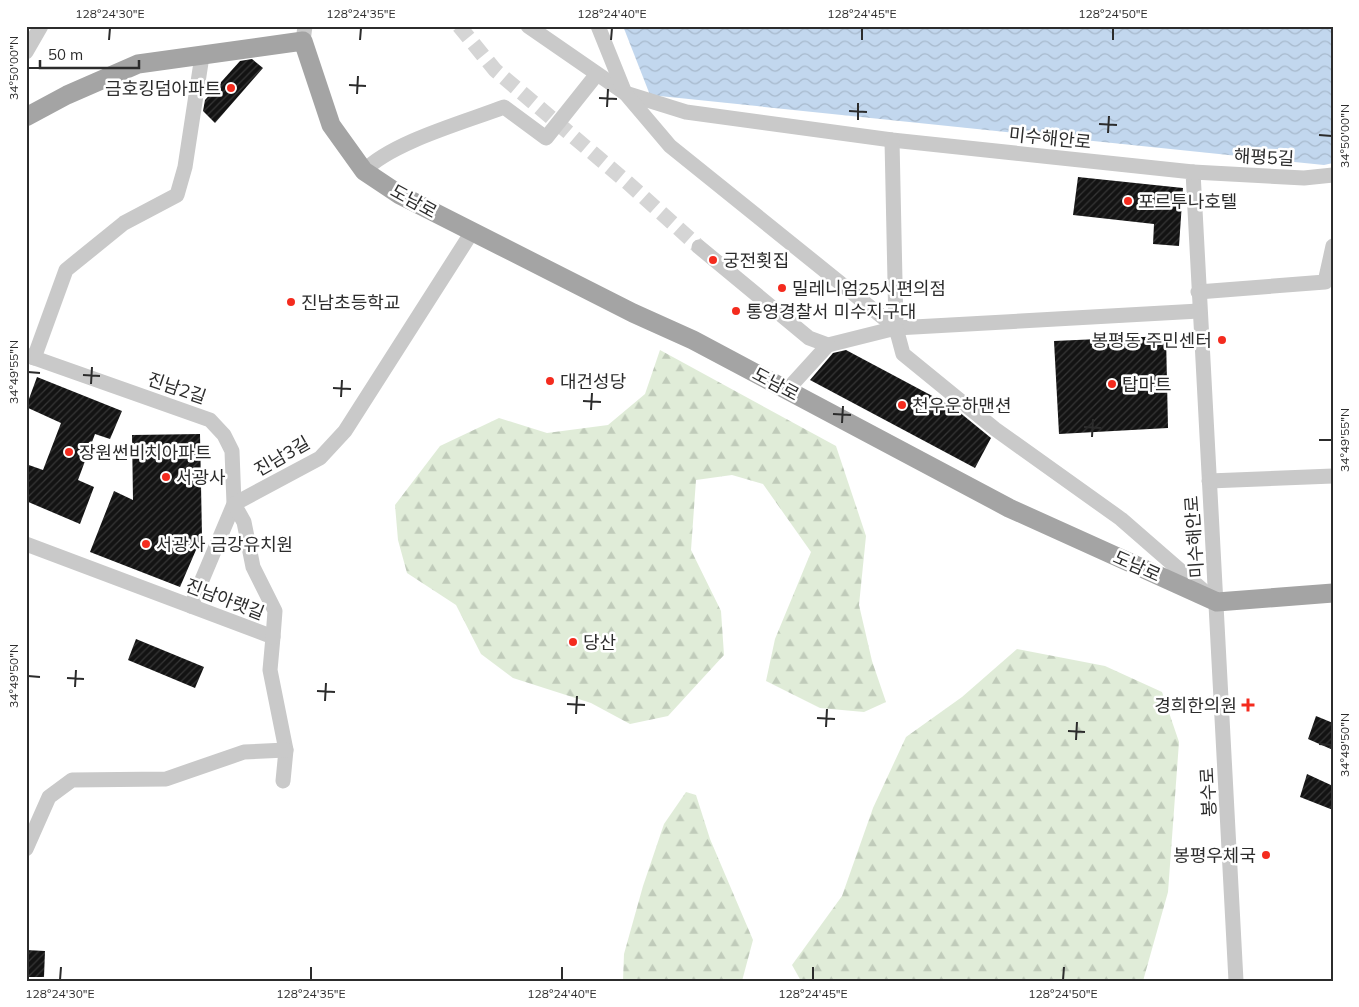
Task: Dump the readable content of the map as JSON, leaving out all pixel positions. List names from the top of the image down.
{
  "streets": {
    "main road": ["도남로"],
    "street": [
      "미수해안로",
      "해평5길",
      "진남2길",
      "진남3길",
      "진남아랫길",
      "봉수로"
    ]
  },
  "crossings": [
    ["미수해안로", "해평5길"],
    ["미수해안로", "도남로"],
    ["미수해안로", "봉수로"],
    ["도남로", "진남3길"],
    ["도남로", "봉수로"],
    ["진남2길", "진남3길"],
    ["진남2길", "진남아랫길"]
  ],
  "places": {
    "other": [
      "금호킹덤아파트",
      "포르투나호텔",
      "궁전횟집",
      "밀레니엄25시편의점",
      "진남초등학교",
      "통영경찰서 미수지구대",
      "봉평동 주민센터",
      "대건성당",
      "탑마트",
      "천우운하맨션",
      "장원썬비치아파트",
      "서광사",
      "서광사 금강유치원",
      "당산",
      "봉평우체국"
    ],
    "health": ["경희한의원"]
  },
  "scale_bar": "50 m",
  "coordinates": [
    "128°24'30\"E",
    "128°24'35\"E",
    "128°24'40\"E",
    "128°24'45\"E",
    "128°24'50\"E",
    "34°50'00\"N",
    "34°49'55\"N",
    "34°49'50\"N"
  ]
}
